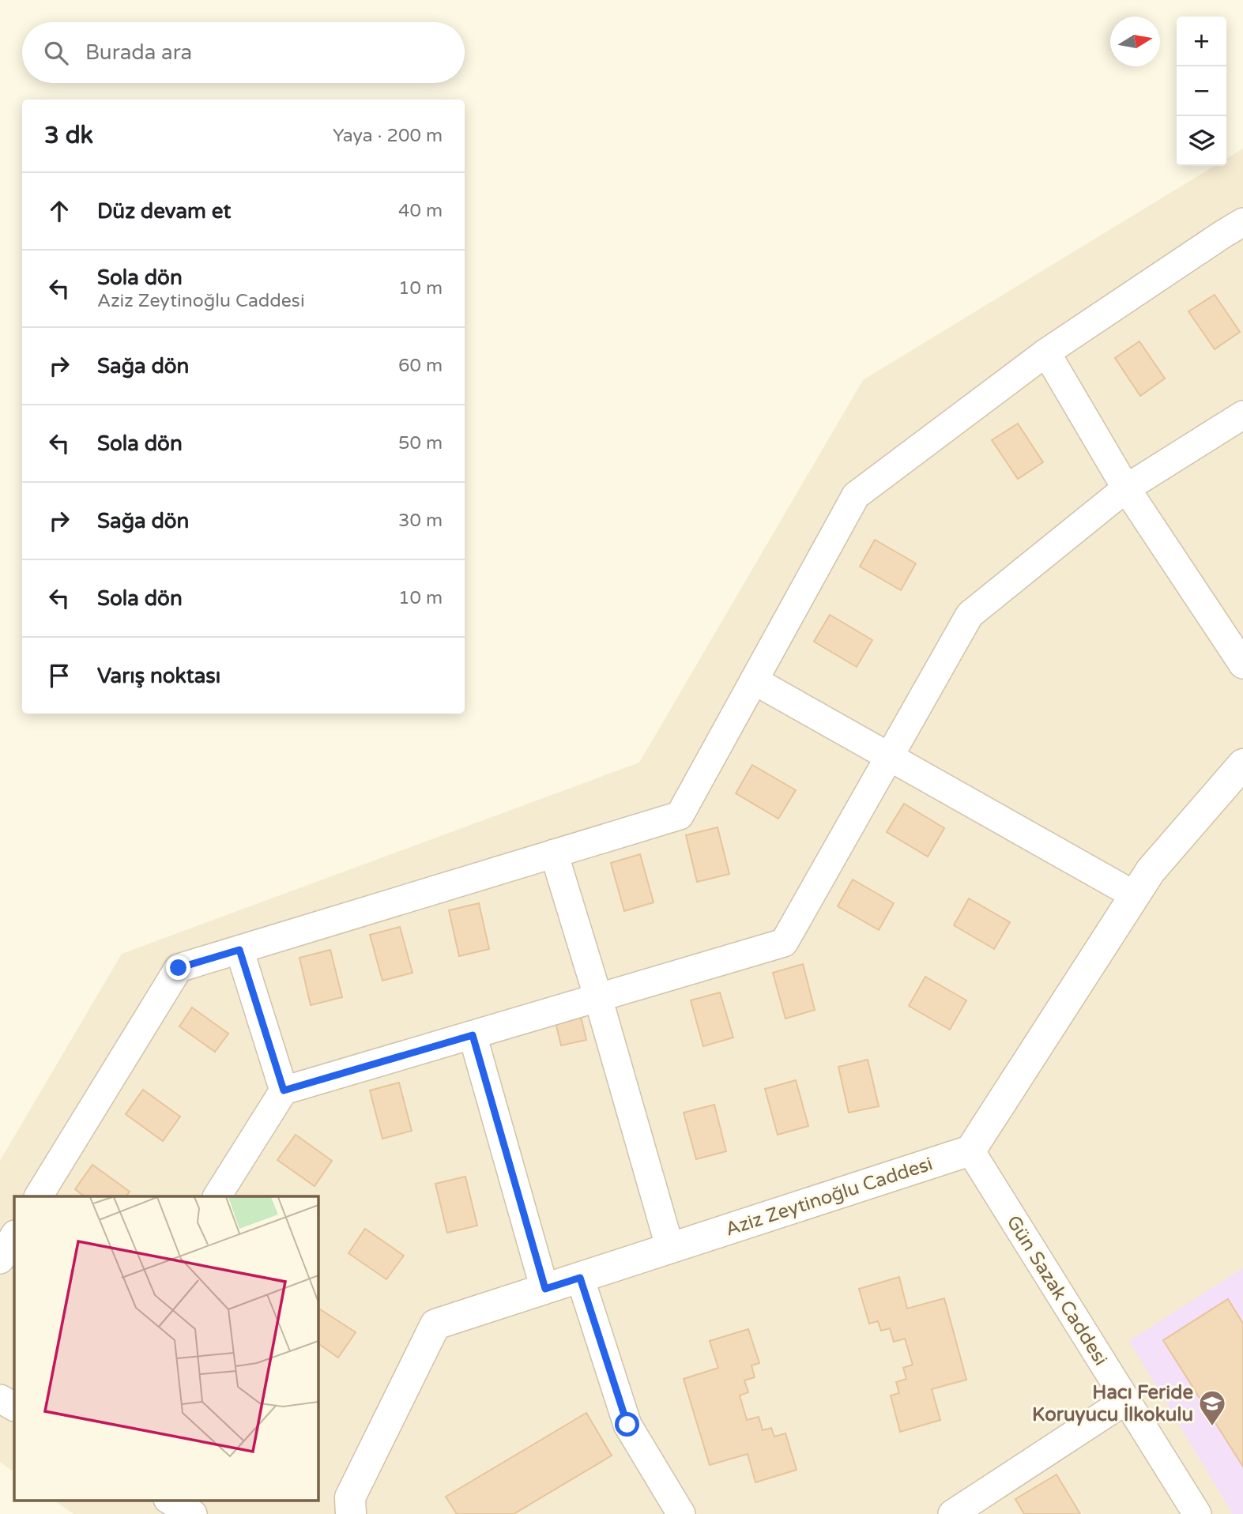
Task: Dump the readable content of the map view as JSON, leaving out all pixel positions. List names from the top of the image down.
{
  "streets": {
    "main road": ["Aziz Zeytinoğlu Caddesi"],
    "street": ["Gün Sazak Caddesi"]
  },
  "crossings": [
    ["Aziz Zeytinoğlu Caddesi", "Gün Sazak Caddesi"]
  ],
  "places": {
    "school or university": ["Hacı Feride Koruyucu İlkokulu"]
  },
  "north": "right",
  "page": {
    "map_buttons": ["+", "−"],
    "search": "Burada ara",
    "heading": ["3 dk", "Yaya · 200 m"],
    "list": [
      ["Düz devam et", "40 m"],
      ["Sola dön", "Aziz Zeytinoğlu Caddesi", "10 m"],
      ["Sağa dön", "60 m"],
      ["Sola dön", "50 m"],
      ["Sağa dön", "30 m"],
      ["Sola dön", "10 m"],
      "Varış noktası"
    ]
  }
}
